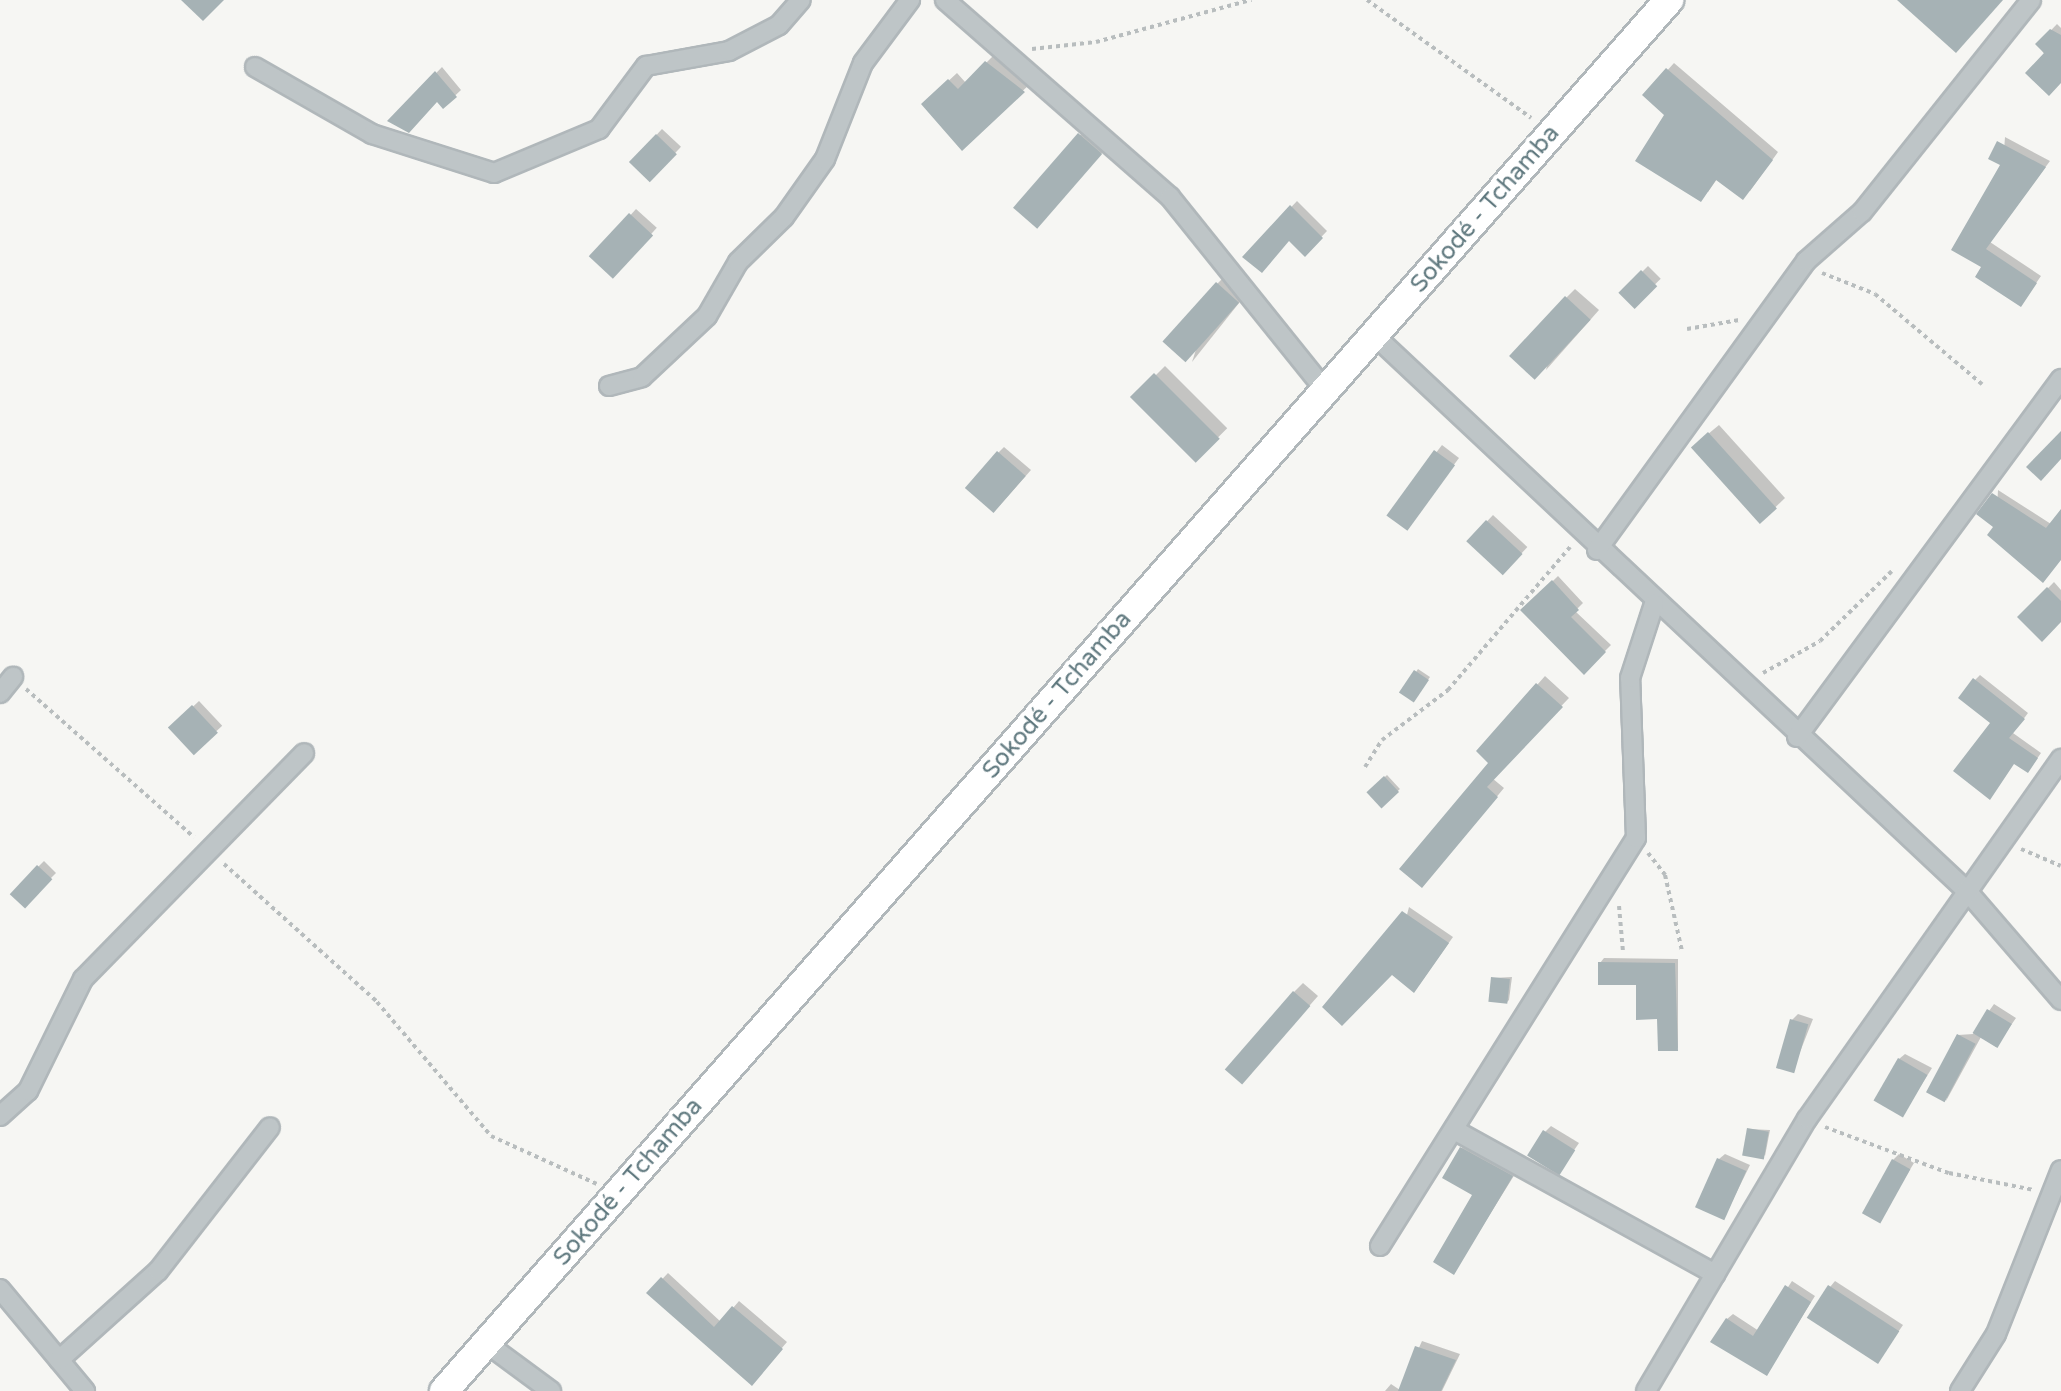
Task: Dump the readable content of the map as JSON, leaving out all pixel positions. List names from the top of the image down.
{
  "streets": {
    "main road": ["Sokodé - Tchamba"]
  }
}
